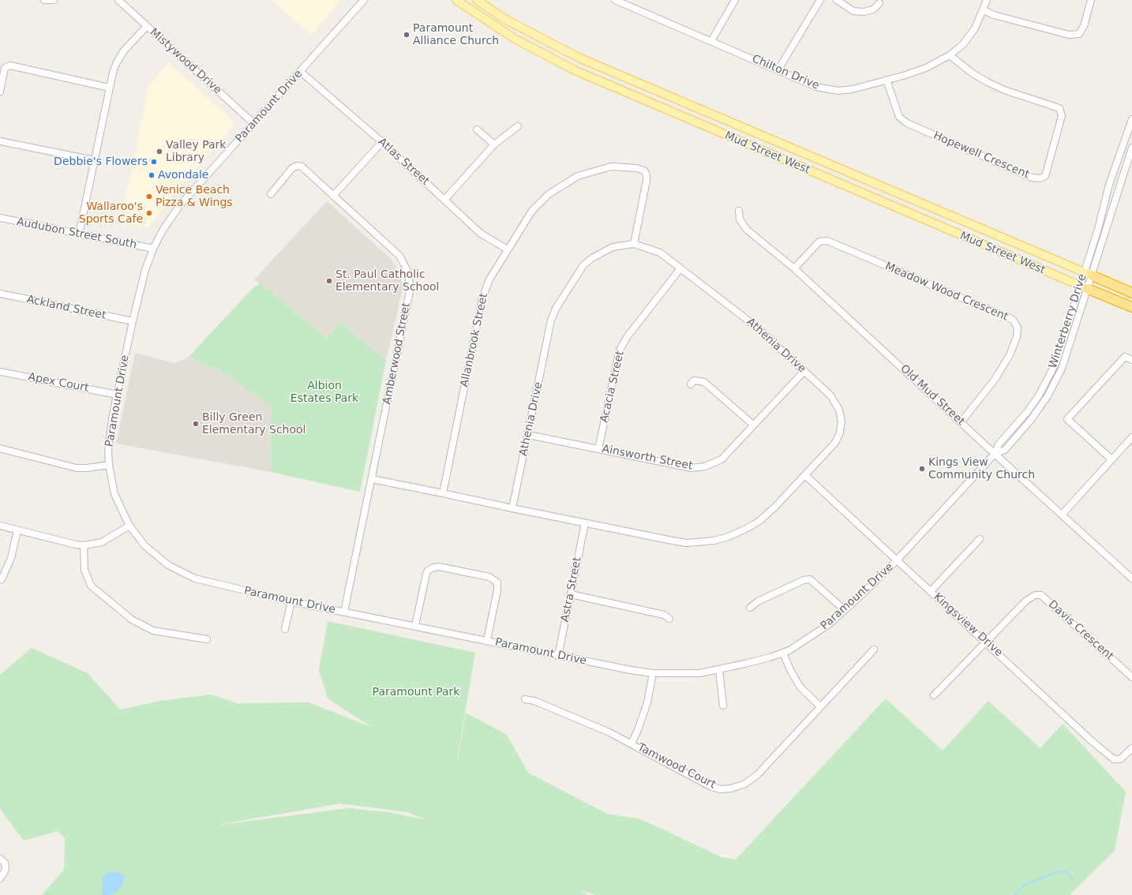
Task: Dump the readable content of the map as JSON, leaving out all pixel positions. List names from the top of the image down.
{
  "streets": {
    "main road": ["Mud Street West"],
    "street": [
      "Mistywood Drive",
      "Chilton Drive",
      "Paramount Drive",
      "Hopewell Crescent",
      "Atlas Street",
      "Audubon Street South",
      "Meadow Wood Crescent",
      "Ackland Street",
      "Winterberry Drive",
      "Allanbrook Street",
      "Athenia Drive",
      "Amberwood Street",
      "Apex Court",
      "Acacia Street",
      "Old Mud Street",
      "Ainsworth Street",
      "Astra Street",
      "Kingsview Drive",
      "Davis Crescent",
      "Tamwood Court"
    ]
  },
  "crossings": [
    ["Mistywood Drive", "Paramount Drive"],
    ["Chilton Drive", "Hopewell Crescent"],
    ["Paramount Drive", "Atlas Street"],
    ["Paramount Drive", "Audubon Street South"],
    ["Paramount Drive", "Ackland Street"],
    ["Paramount Drive", "Winterberry Drive"],
    ["Paramount Drive", "Amberwood Street"],
    ["Paramount Drive", "Apex Court"],
    ["Paramount Drive", "Old Mud Street"],
    ["Paramount Drive", "Astra Street"],
    ["Paramount Drive", "Kingsview Drive"],
    ["Mud Street West", "Winterberry Drive"],
    ["Atlas Street", "Allanbrook Street"],
    ["Meadow Wood Crescent", "Old Mud Street"],
    ["Winterberry Drive", "Old Mud Street"],
    ["Allanbrook Street", "Athenia Drive"],
    ["Athenia Drive", "Amberwood Street"],
    ["Athenia Drive", "Acacia Street"],
    ["Athenia Drive", "Ainsworth Street"],
    ["Athenia Drive", "Astra Street"],
    ["Athenia Drive", "Kingsview Drive"],
    ["Acacia Street", "Ainsworth Street"],
    ["Kingsview Drive", "Davis Crescent"]
  ],
  "parks": ["Albion Estates Park", "Paramount Park"],
  "places": [
    "Paramount Alliance Church",
    "Valley Park Library",
    "Debbie's Flowers",
    "Avondale",
    "Venice Beach Pizza & Wings",
    "Wallaroo's Sports Cafe",
    "St. Paul Catholic Elementary School",
    "Billy Green Elementary School",
    "Kings View Community Church"
  ]
}
